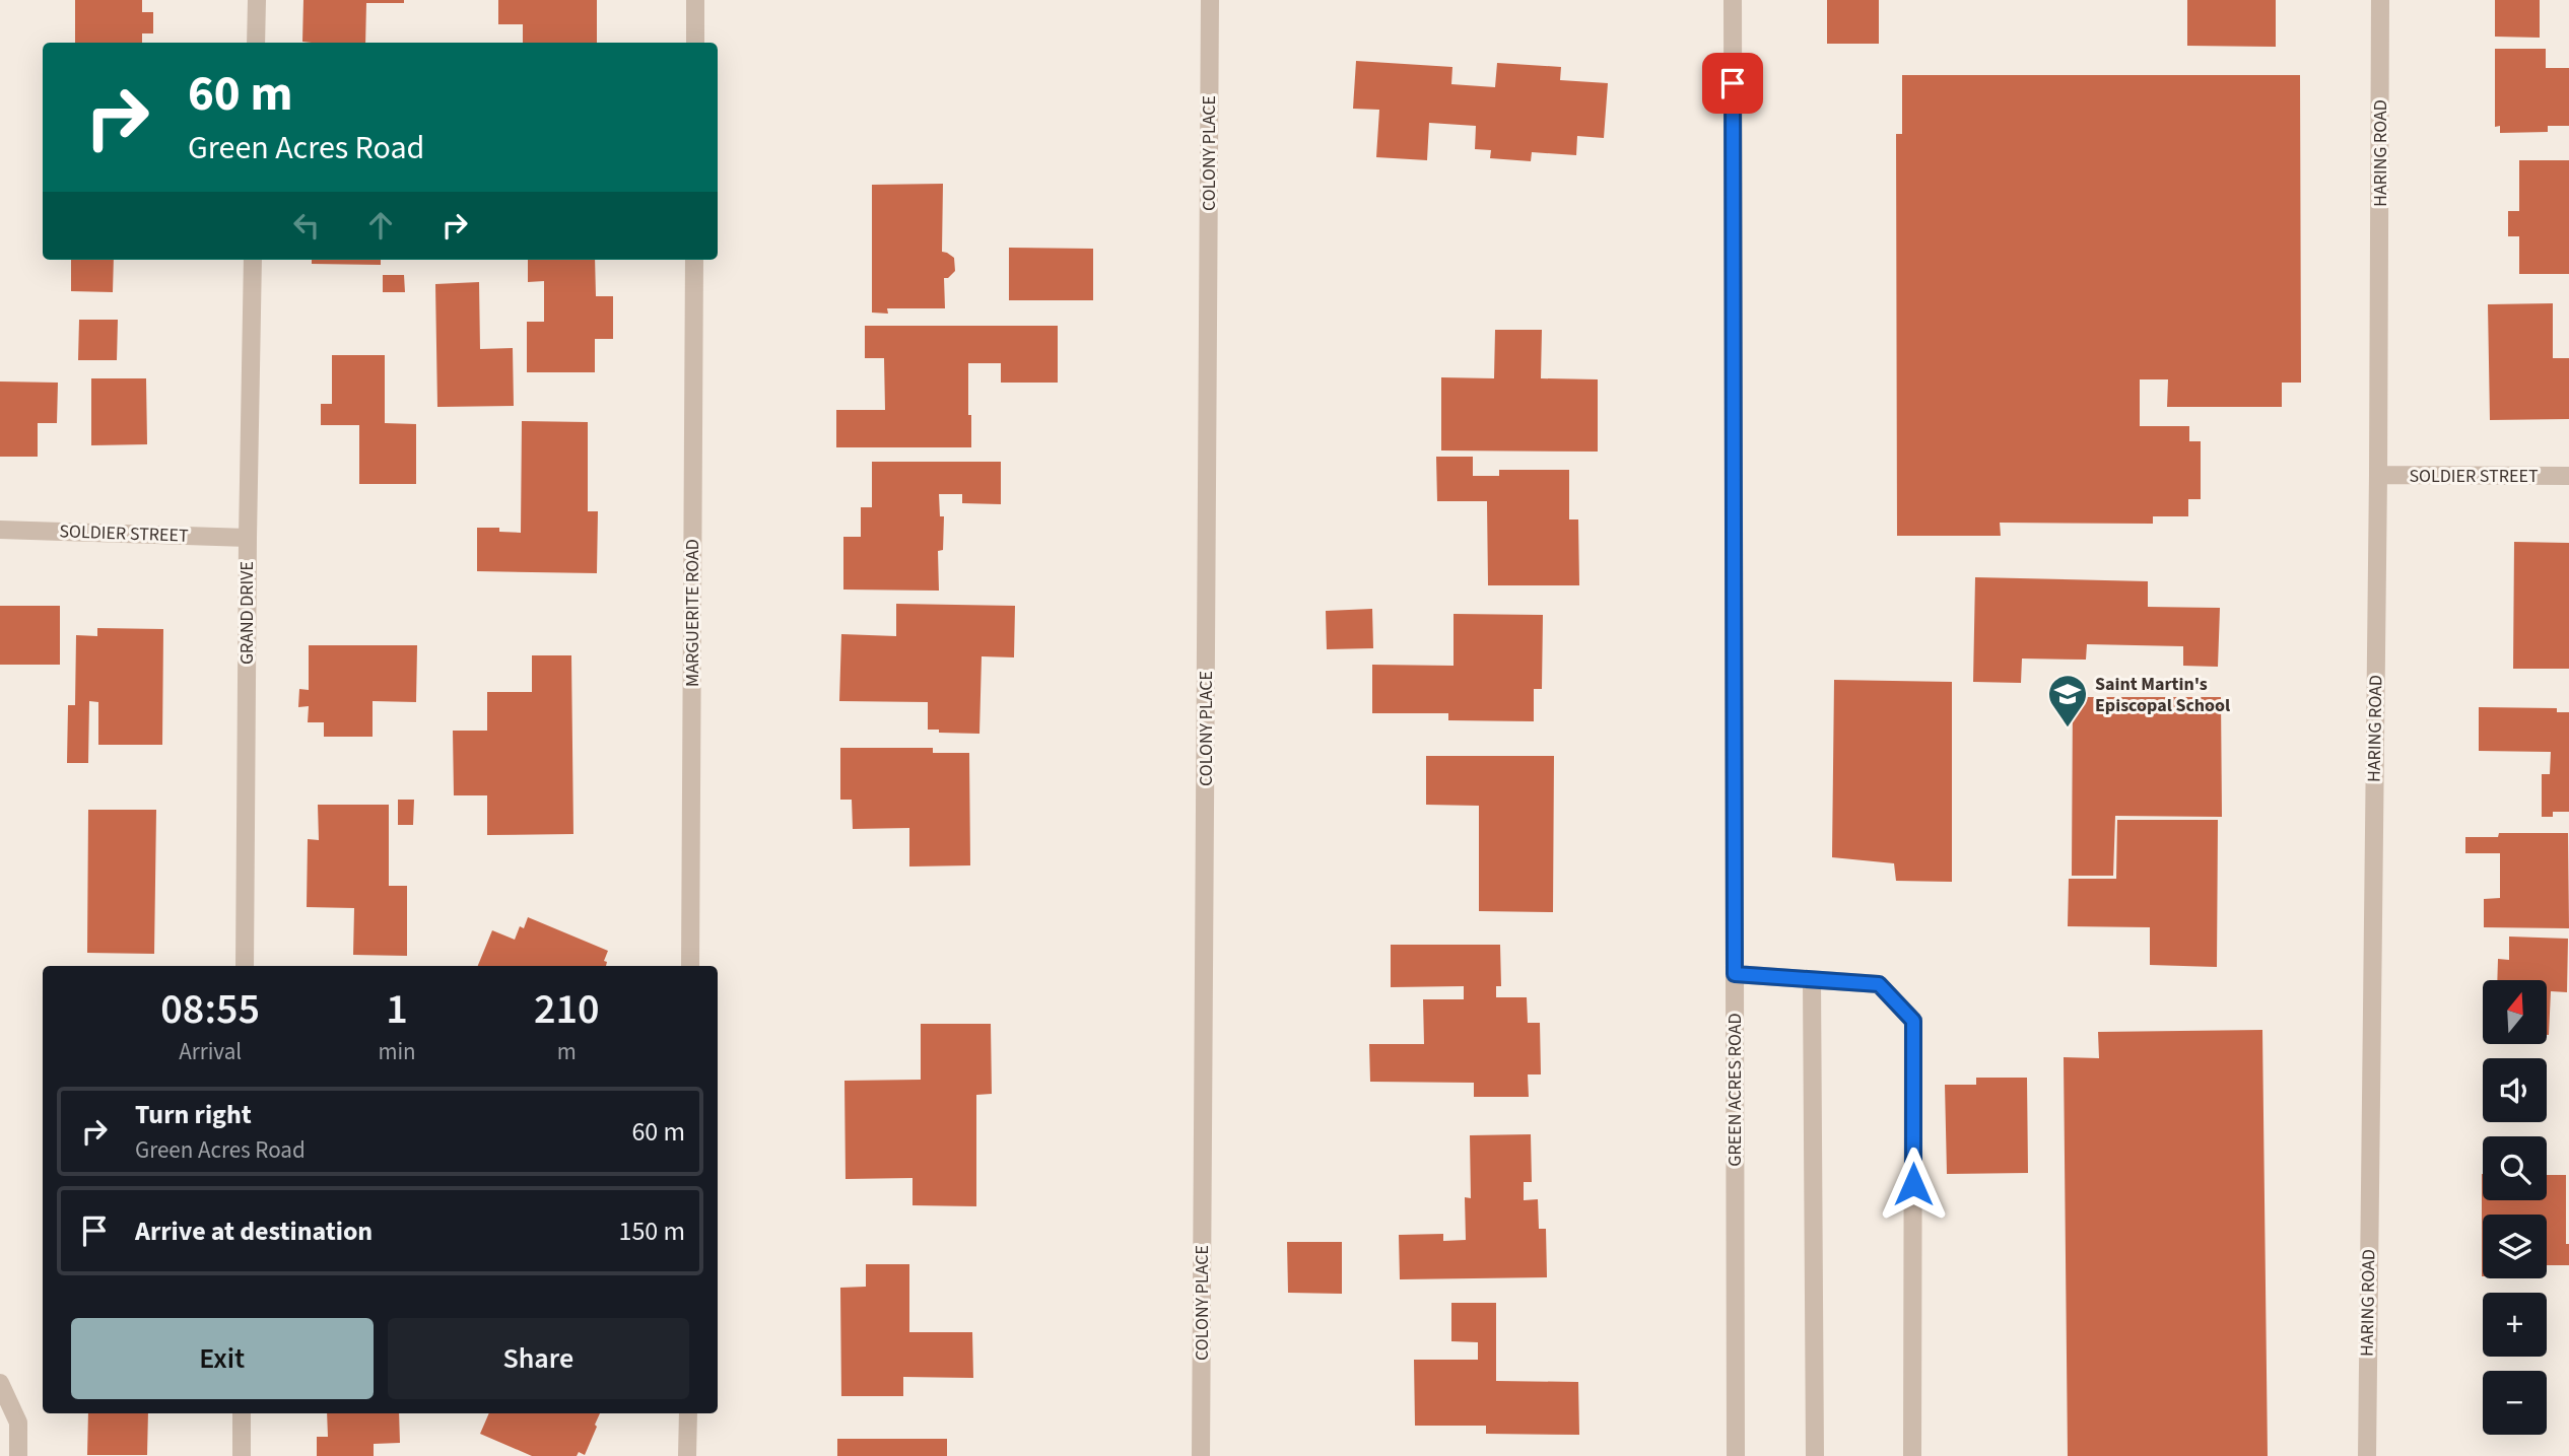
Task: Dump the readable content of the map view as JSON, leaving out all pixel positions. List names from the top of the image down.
{
  "streets": {
    "street": [
      "COLONY PLACE",
      "HARING ROAD",
      "SOLDIER STREET",
      "GRAND DRIVE",
      "MARGUERITE ROAD",
      "GREEN ACRES ROAD"
    ]
  },
  "crossings": [
    ["HARING ROAD", "SOLDIER STREET"],
    ["SOLDIER STREET", "GRAND DRIVE"]
  ],
  "places": {
    "school or university": ["Saint Martin's Episcopal School"]
  },
  "north": "top",
  "page": {
    "turn": ["60 m", "Green Acres Road"],
    "eta": [
      "08:55",
      "Arrival",
      "1",
      "min",
      "210",
      "m"
    ],
    "map_buttons": ["+", "−"],
    "list": [
      {
        "name": "Turn right",
        "note": "Green Acres Road",
        "value": "60 m"
      },
      {
        "name": "Arrive at destination",
        "value": "150 m"
      }
    ],
    "buttons": ["Exit", "Share"]
  }
}
